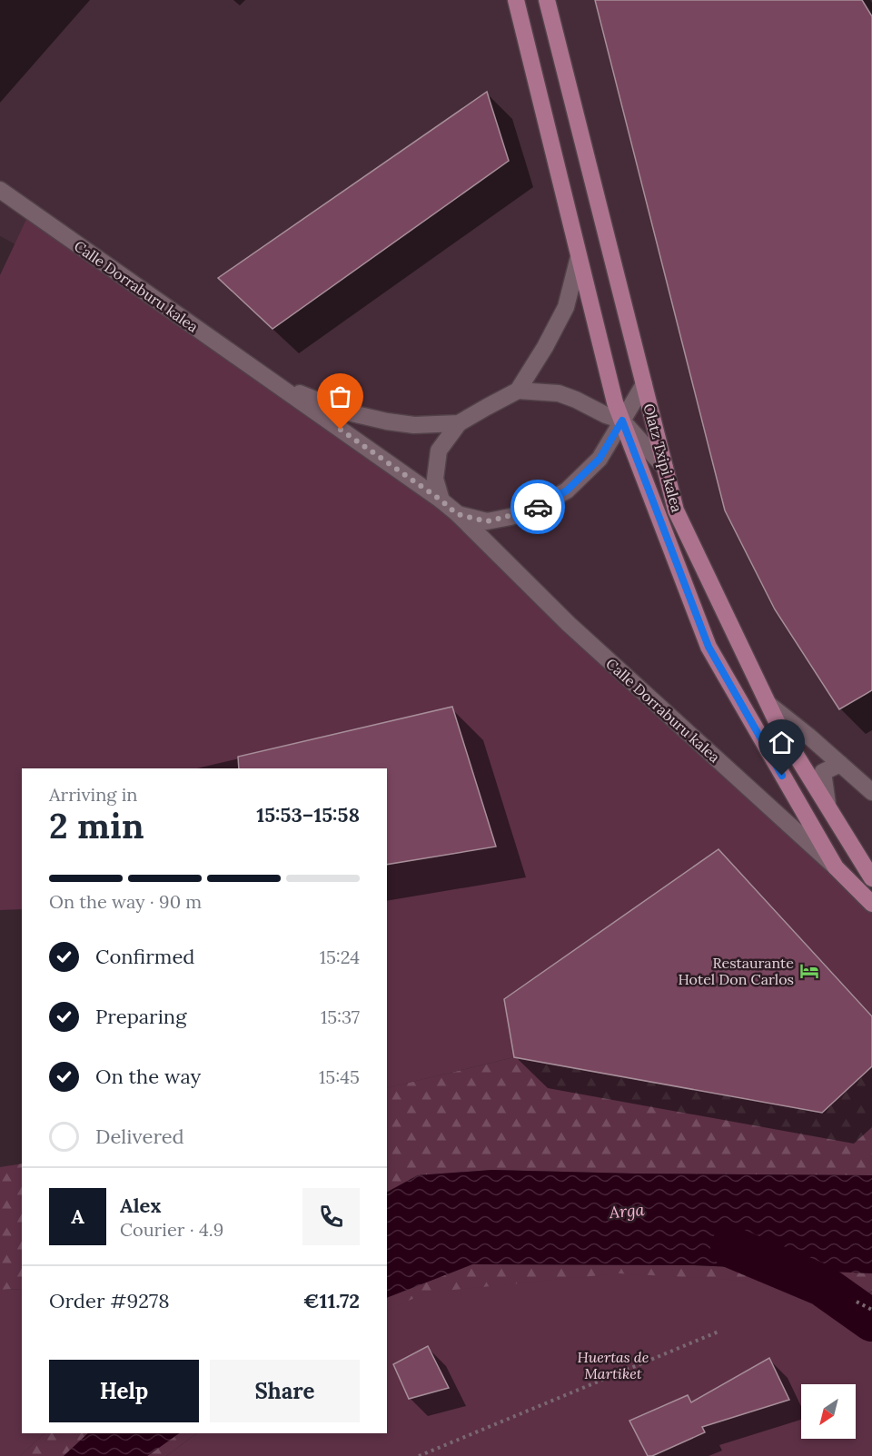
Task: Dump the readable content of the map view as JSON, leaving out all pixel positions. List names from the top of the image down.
{
  "streets": {
    "main road": ["Calle Dorraburu kalea", "Olatz Txipi kalea"]
  },
  "crossings": [
    ["Calle Dorraburu kalea", "Olatz Txipi kalea"]
  ],
  "water": ["Arga"],
  "parks": ["Huertas de Martiket"],
  "places": {
    "hotel": ["Restaurante Hotel Don Carlos"]
  },
  "north": "bottom left",
  "page": {
    "heading": ["2 min", "Arriving in", "15:53–15:58"],
    "panel": [
      "Alex",
      "Courier · 4.9",
      "Order #9278",
      "€11.72"
    ],
    "bar": "On the way · 90 m",
    "list": [
      ["Confirmed", "15:24"],
      ["Preparing", "15:37"],
      ["On the way", "15:45"],
      "Delivered"
    ],
    "round": "A",
    "buttons": ["Help", "Share"]
  }
}
